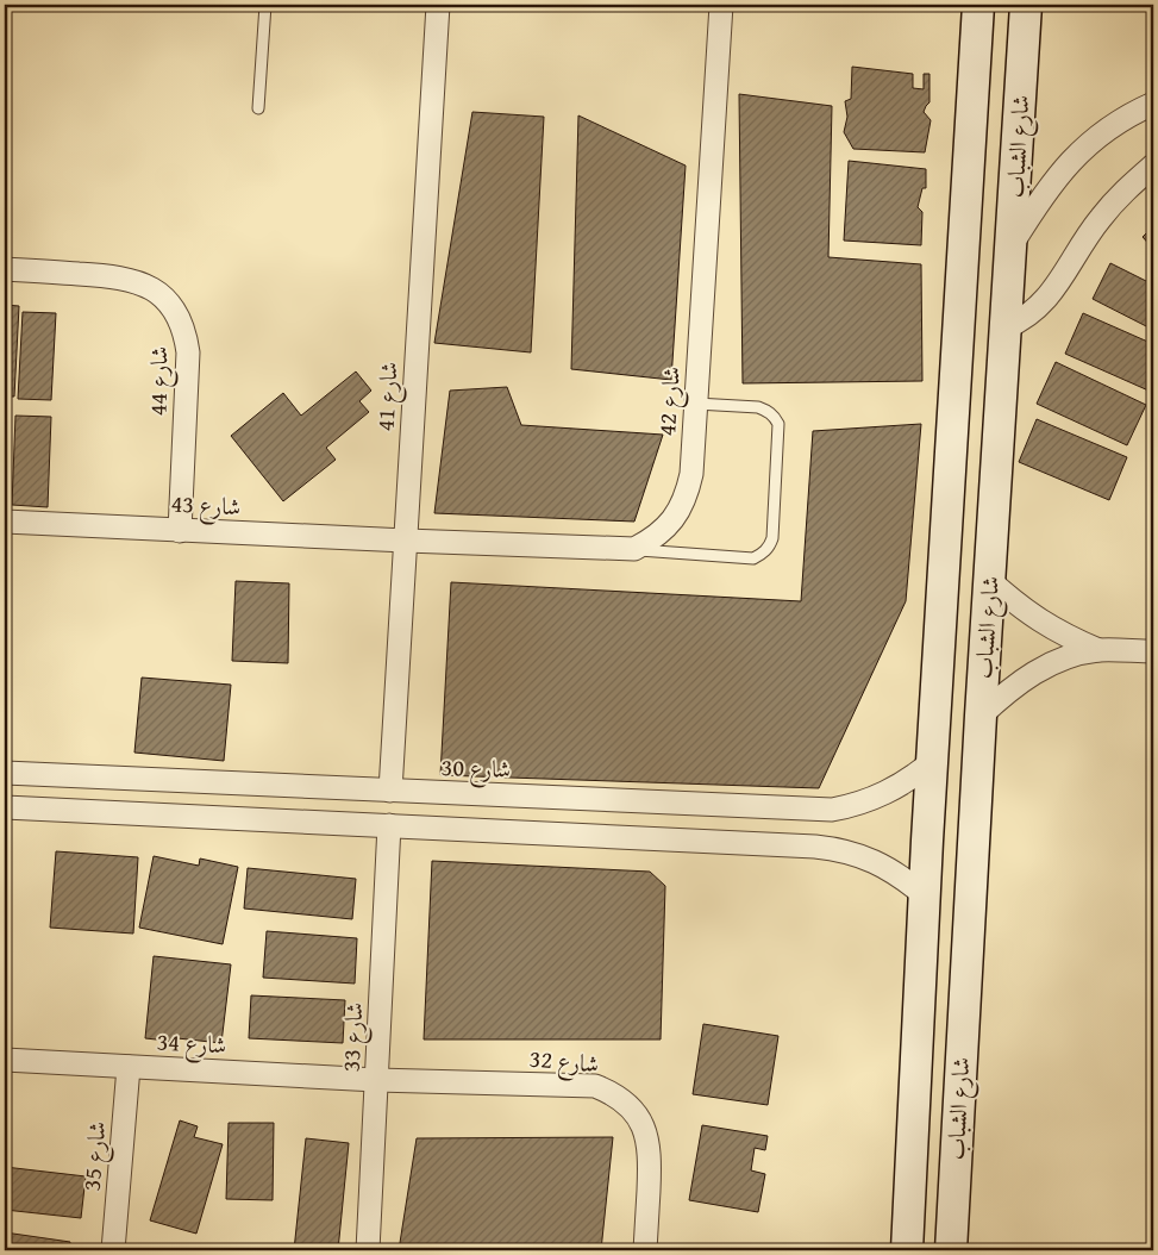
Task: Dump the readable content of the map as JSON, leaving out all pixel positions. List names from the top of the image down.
{
  "streets": {
    "street": [
      "شارع الشباب",
      "شارع 44",
      "شارع 41",
      "شارع 42",
      "شارع 43",
      "شارع 30",
      "شارع 33",
      "شارع 34",
      "شارع 32",
      "شارع 35"
    ]
  },
  "crossings": [
    ["شارع الشباب", "شارع 30"],
    ["شارع 44", "شارع 43"],
    ["شارع 41", "شارع 43"],
    ["شارع 41", "شارع 30"],
    ["شارع 33", "شارع 34"],
    ["شارع 33", "شارع 32"],
    ["شارع 34", "شارع 32"],
    ["شارع 34", "شارع 35"]
  ]
}
